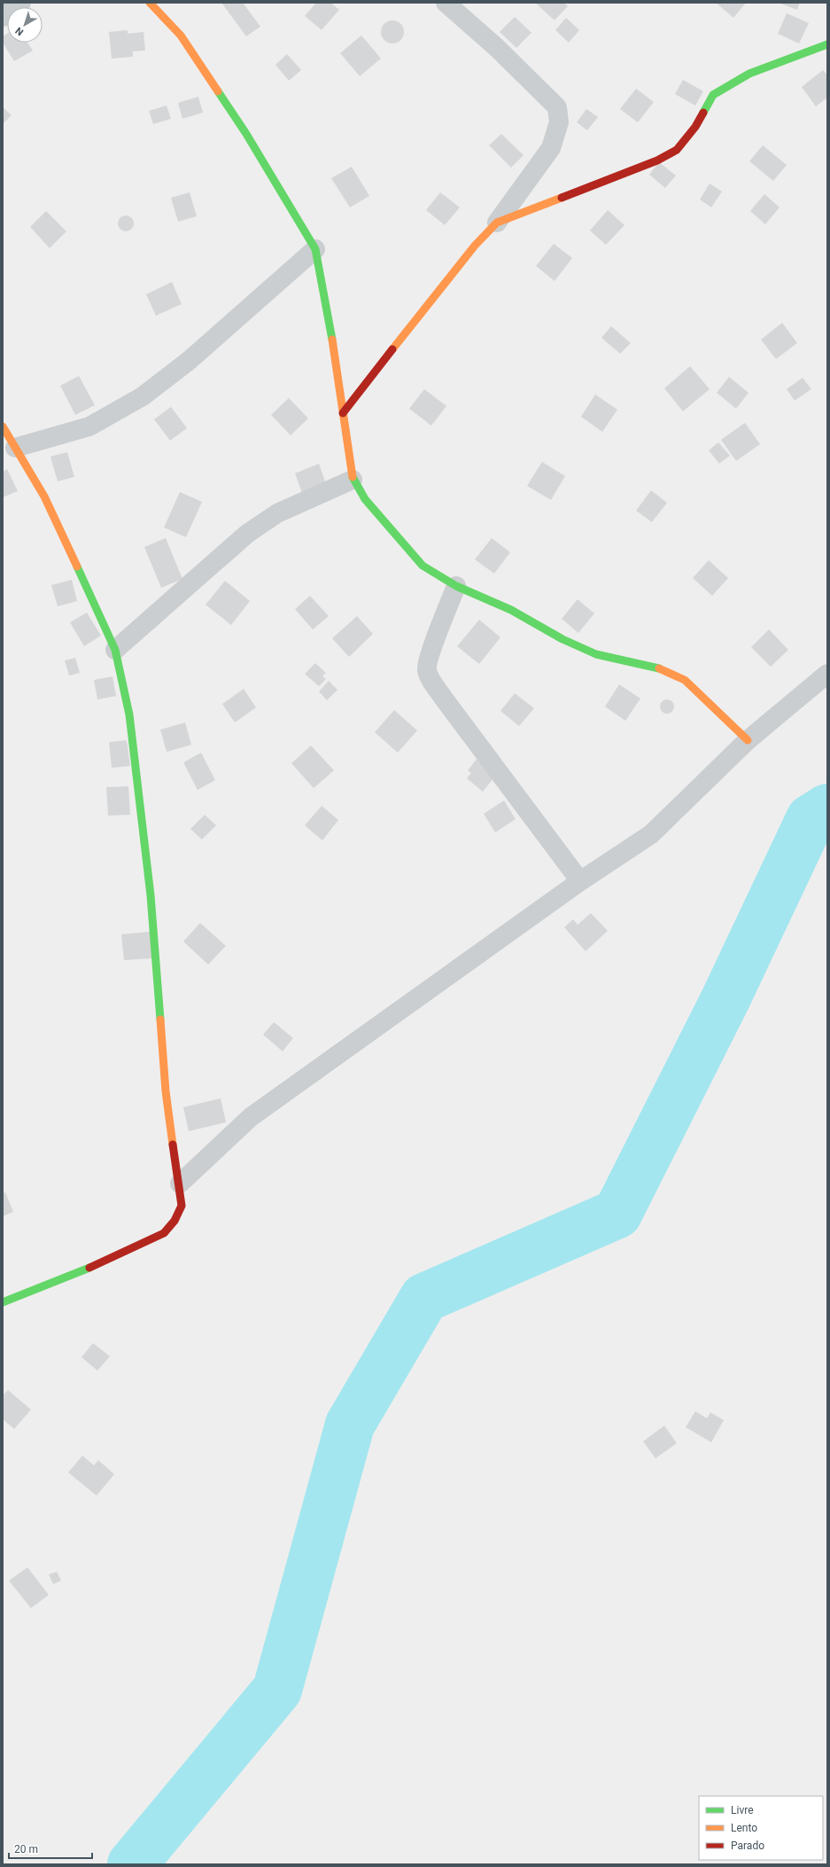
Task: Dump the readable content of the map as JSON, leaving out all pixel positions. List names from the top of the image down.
{
  "legend": ["Livre", "Lento", "Parado"],
  "scale_bar": "20 m",
  "north": "bottom left"
}
